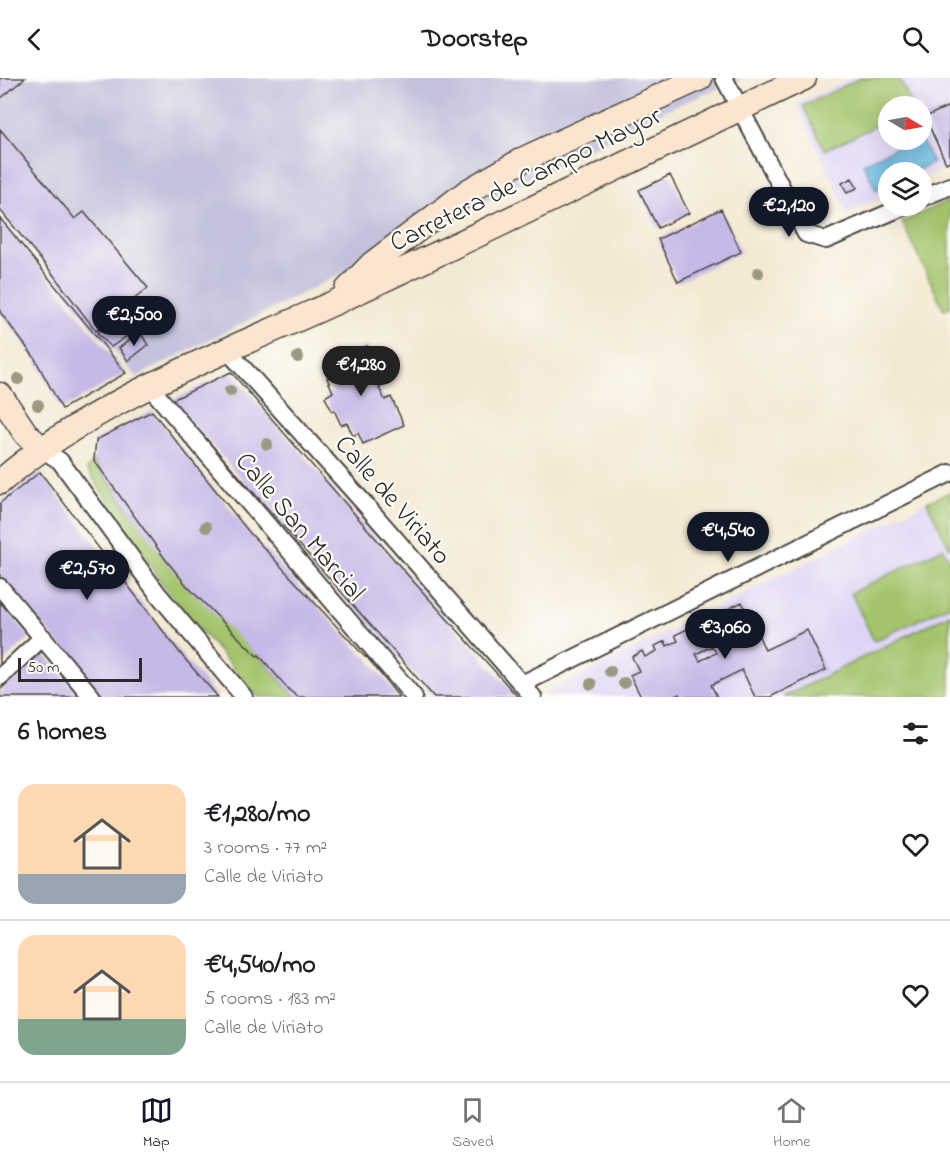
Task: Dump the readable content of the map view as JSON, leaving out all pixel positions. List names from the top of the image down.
{
  "streets": {
    "main road": ["Carretera de Campo Mayor"],
    "street": ["Calle de Viriato", "Calle San Marcial"]
  },
  "crossings": [
    ["Carretera de Campo Mayor", "Calle de Viriato"],
    ["Carretera de Campo Mayor", "Calle San Marcial"]
  ],
  "scale_bar": "50 m",
  "north": "right",
  "page": {
    "header": "Doorstep",
    "price": [
      "€2,120",
      "€2,500",
      "€1,280",
      "€4,540",
      "€2,570",
      "€3,060"
    ],
    "scale": "50 m",
    "heading": "6 homes",
    "list": [
      {
        "name": "€1,280/mo",
        "note": "3 rooms · 77 m² · Calle de Viriato"
      },
      {
        "name": "€4,540/mo",
        "note": "5 rooms · 183 m² · Calle de Viriato"
      }
    ],
    "tabs": ["Map", "Saved", "Home"]
  }
}
